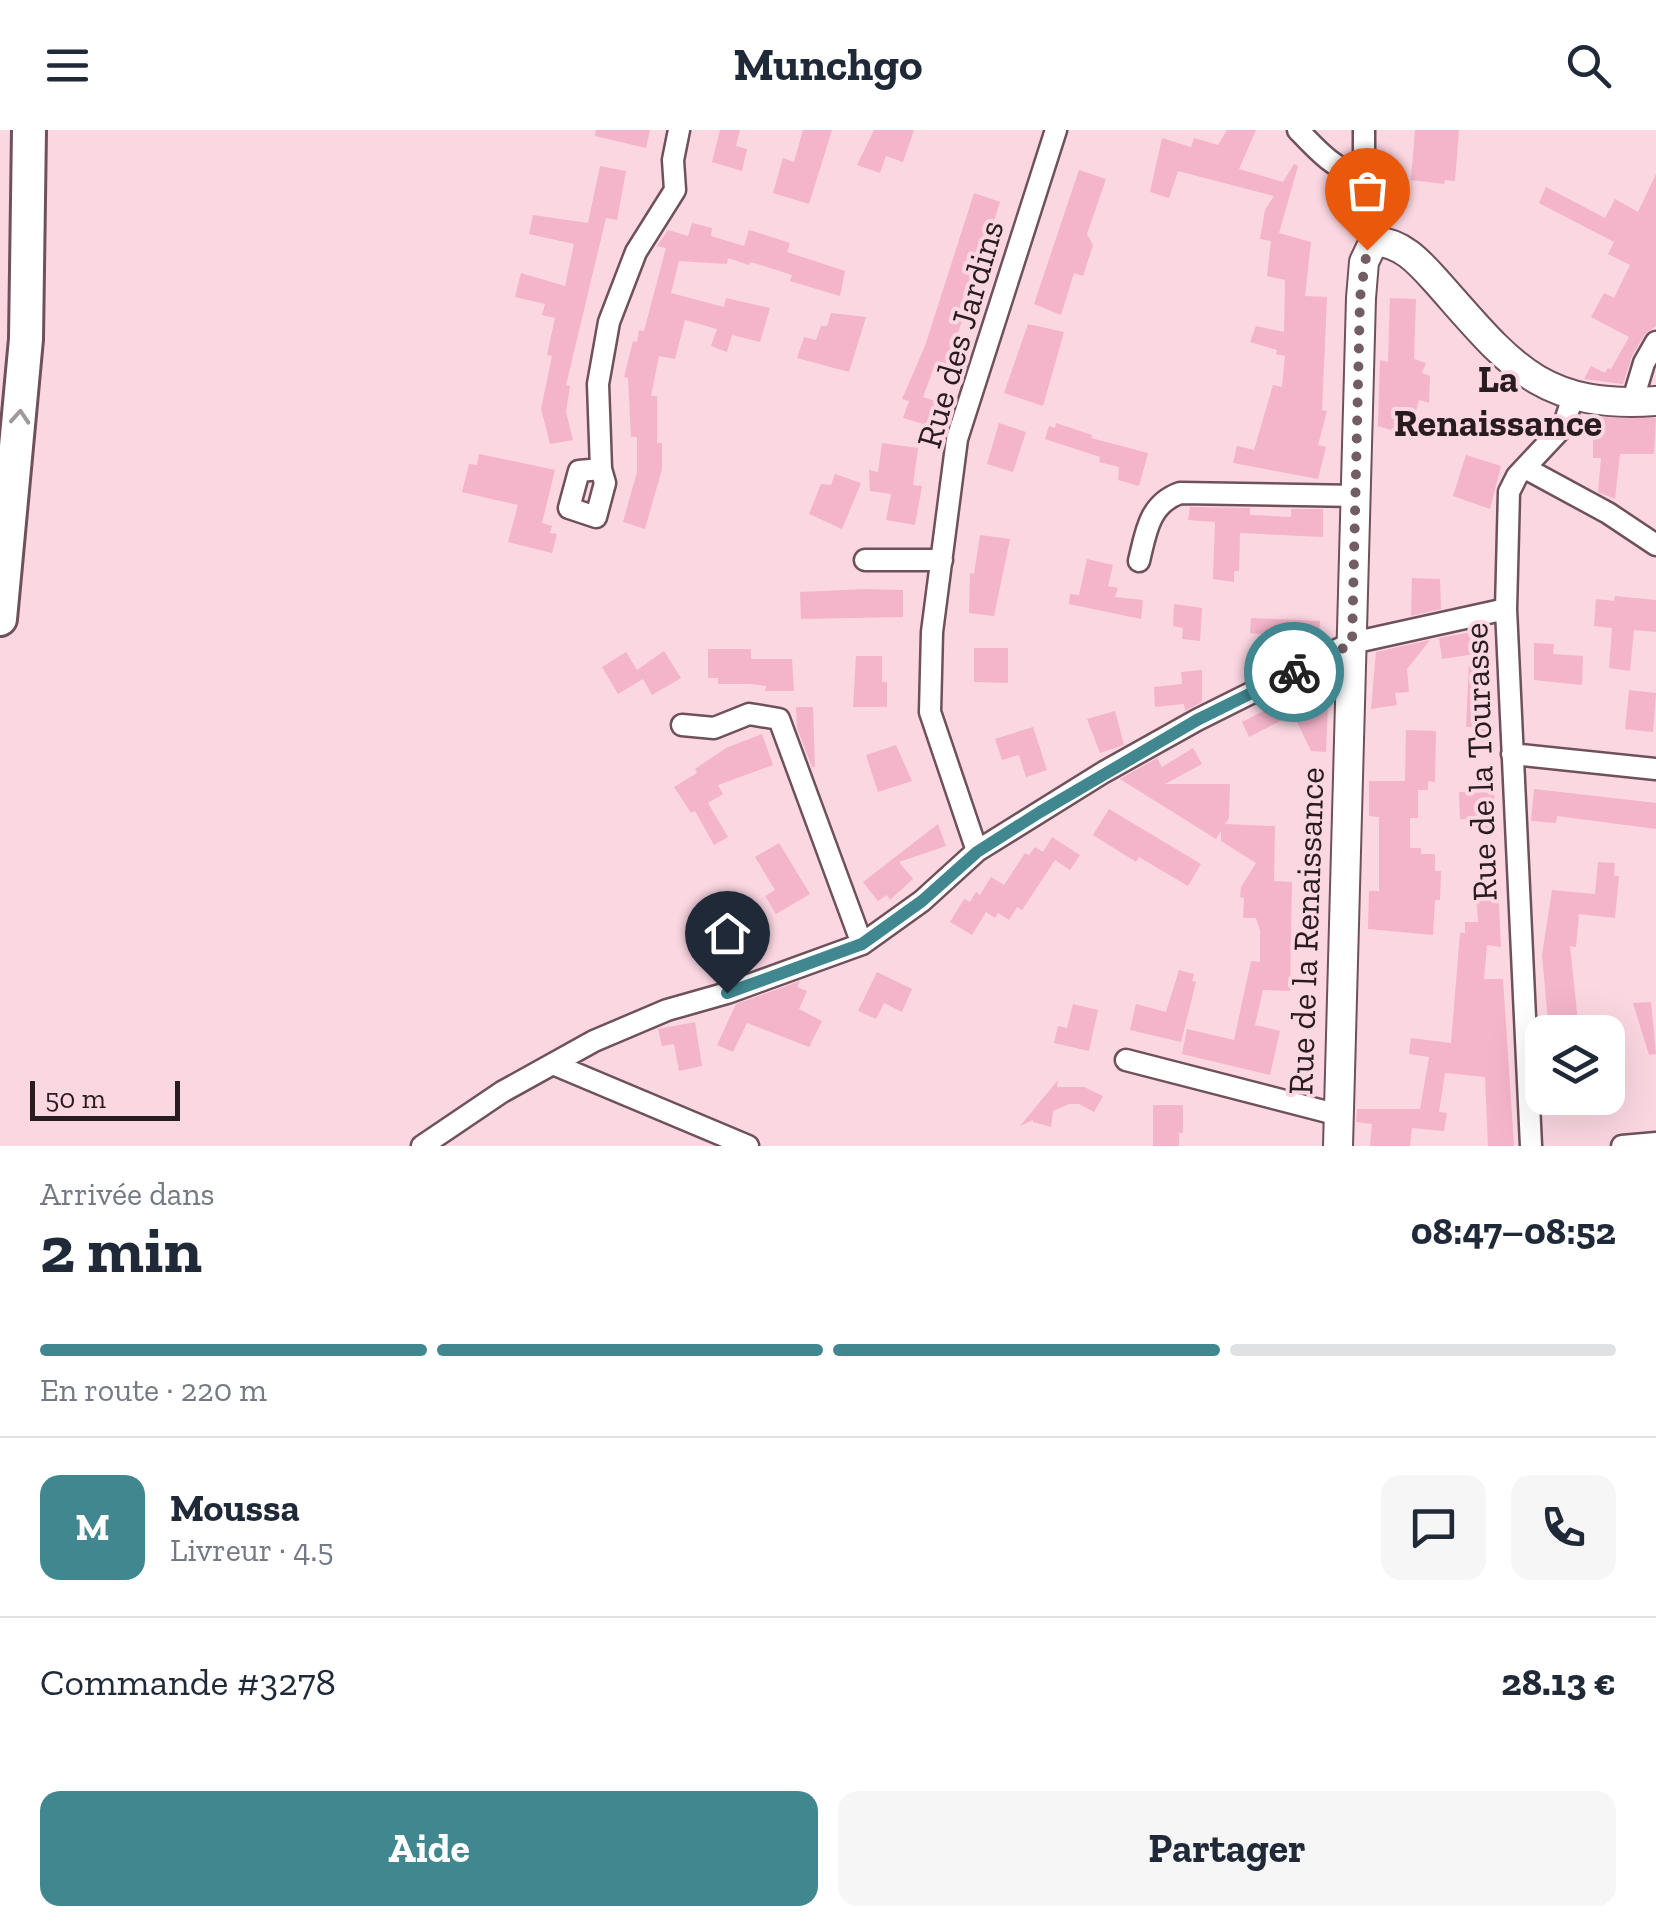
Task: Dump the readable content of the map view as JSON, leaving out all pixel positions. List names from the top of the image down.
{
  "streets": {
    "main road": ["Rue de la Renaissance"],
    "street": ["Rue des Jardins", "Rue de la Tourasse"]
  },
  "districts": ["La Renaissance"],
  "scale_bar": "50 m",
  "page": {
    "header": "Munchgo",
    "scale": "50 m",
    "heading": ["2 min", "Arrivée dans", "08:47–08:52"],
    "panel": [
      "Moussa",
      "Livreur · 4.5",
      "Commande #3278",
      "28.13 €"
    ],
    "bar": "En route · 220 m",
    "round": "M",
    "buttons": ["Aide", "Partager"]
  }
}
